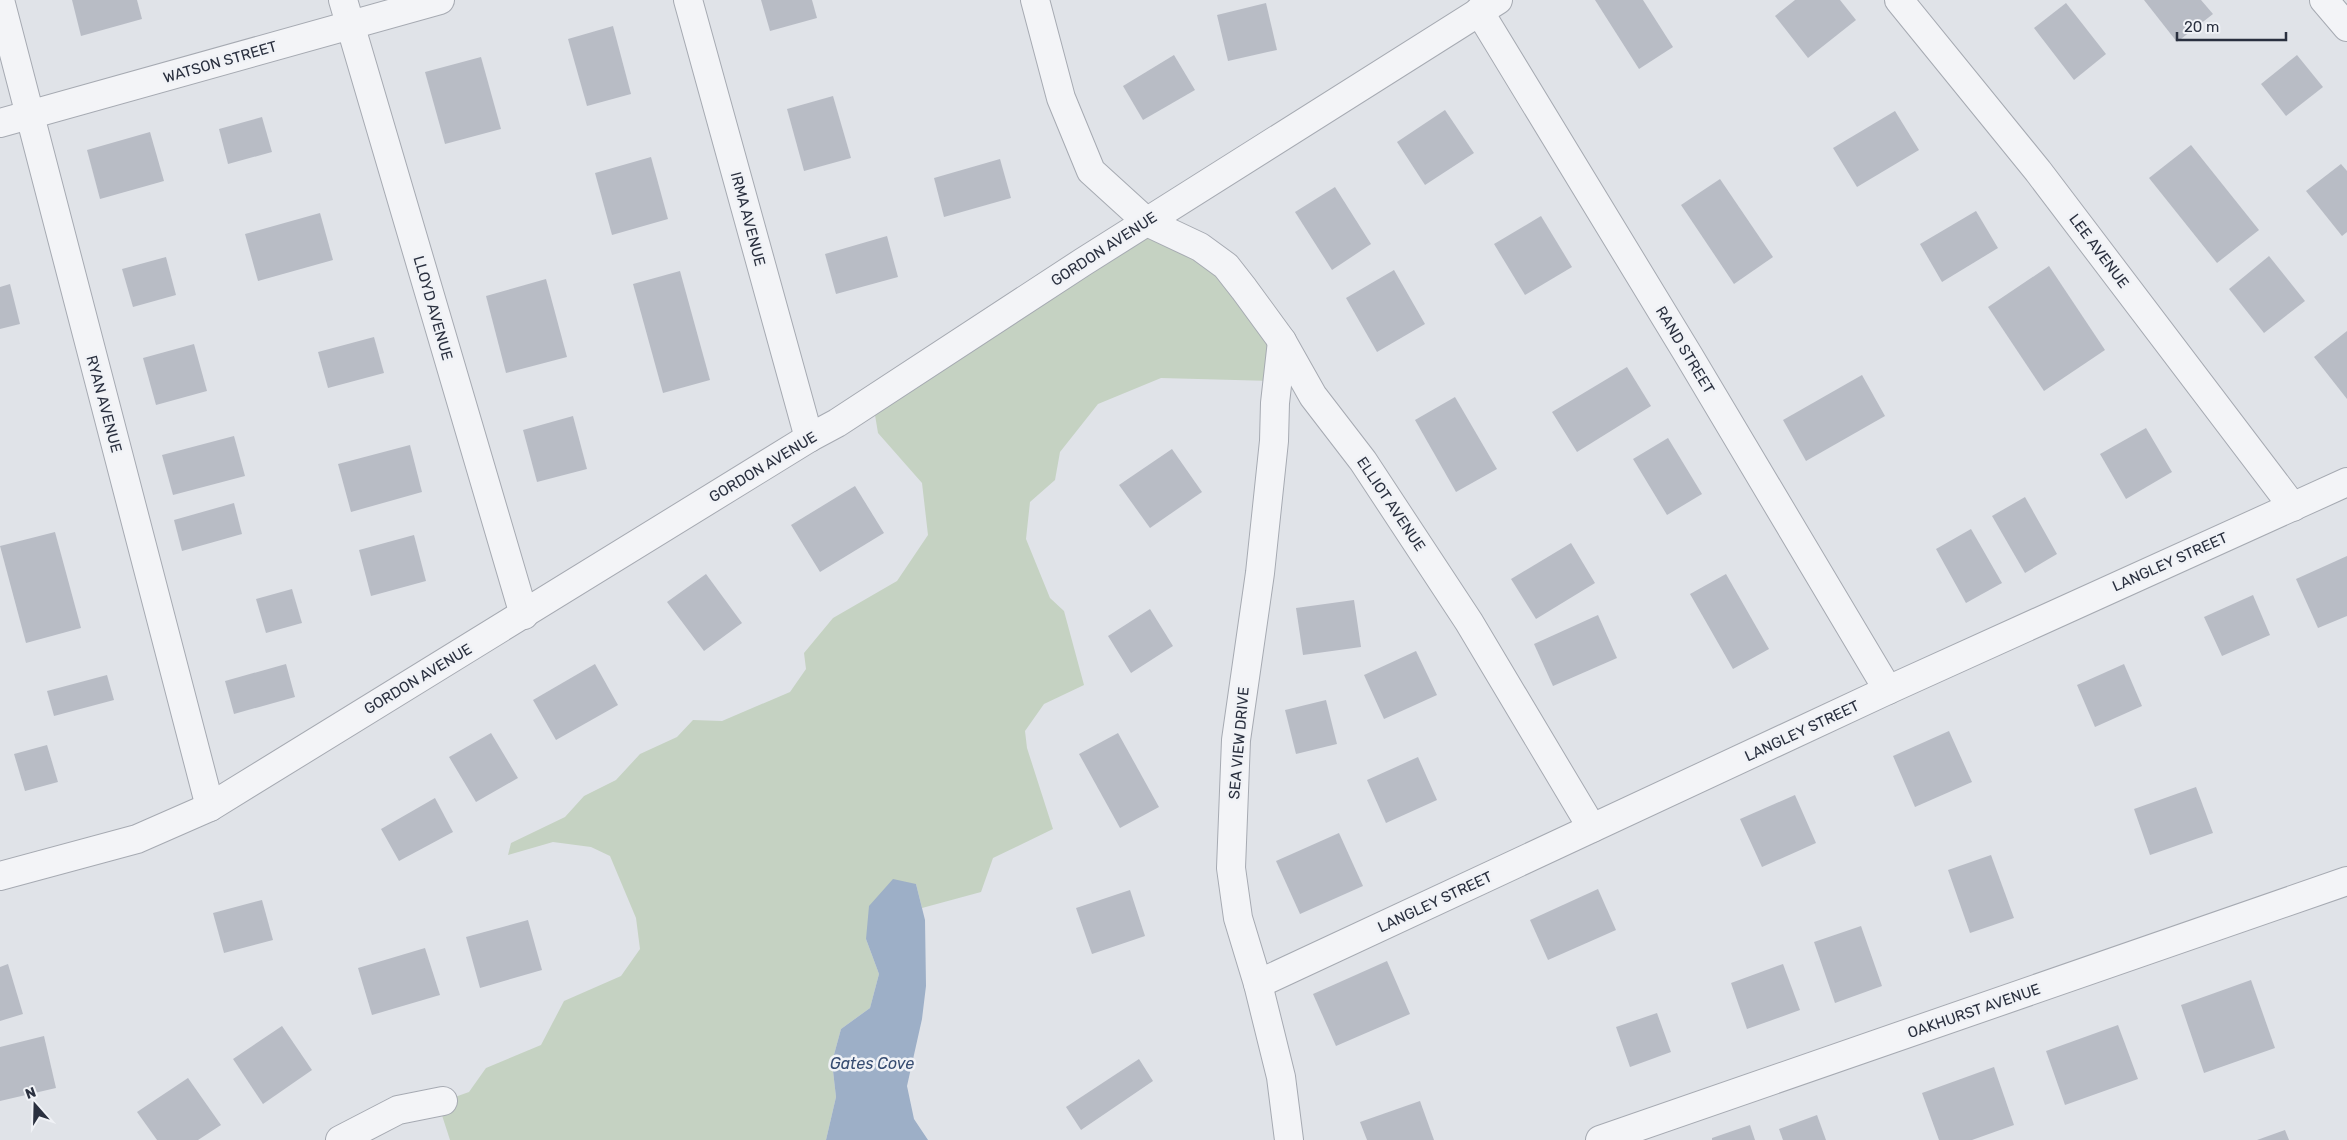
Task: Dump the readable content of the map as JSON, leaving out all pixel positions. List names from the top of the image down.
{
  "streets": {
    "street": [
      "WATSON STREET",
      "IRMA AVENUE",
      "GORDON AVENUE",
      "LEE AVENUE",
      "LLOYD AVENUE",
      "RAND STREET",
      "RYAN AVENUE",
      "ELLIOT AVENUE",
      "LANGLEY STREET",
      "SEA VIEW DRIVE",
      "OAKHURST AVENUE"
    ]
  },
  "crossings": [
    ["WATSON STREET", "LLOYD AVENUE"],
    ["WATSON STREET", "RYAN AVENUE"],
    ["IRMA AVENUE", "GORDON AVENUE"],
    ["GORDON AVENUE", "LLOYD AVENUE"],
    ["GORDON AVENUE", "RAND STREET"],
    ["GORDON AVENUE", "RYAN AVENUE"],
    ["GORDON AVENUE", "ELLIOT AVENUE"],
    ["LEE AVENUE", "LANGLEY STREET"],
    ["RAND STREET", "LANGLEY STREET"],
    ["ELLIOT AVENUE", "LANGLEY STREET"],
    ["ELLIOT AVENUE", "SEA VIEW DRIVE"],
    ["LANGLEY STREET", "SEA VIEW DRIVE"]
  ],
  "water": ["Gates Cove"],
  "scale_bar": "20 m",
  "north": "top"
}
